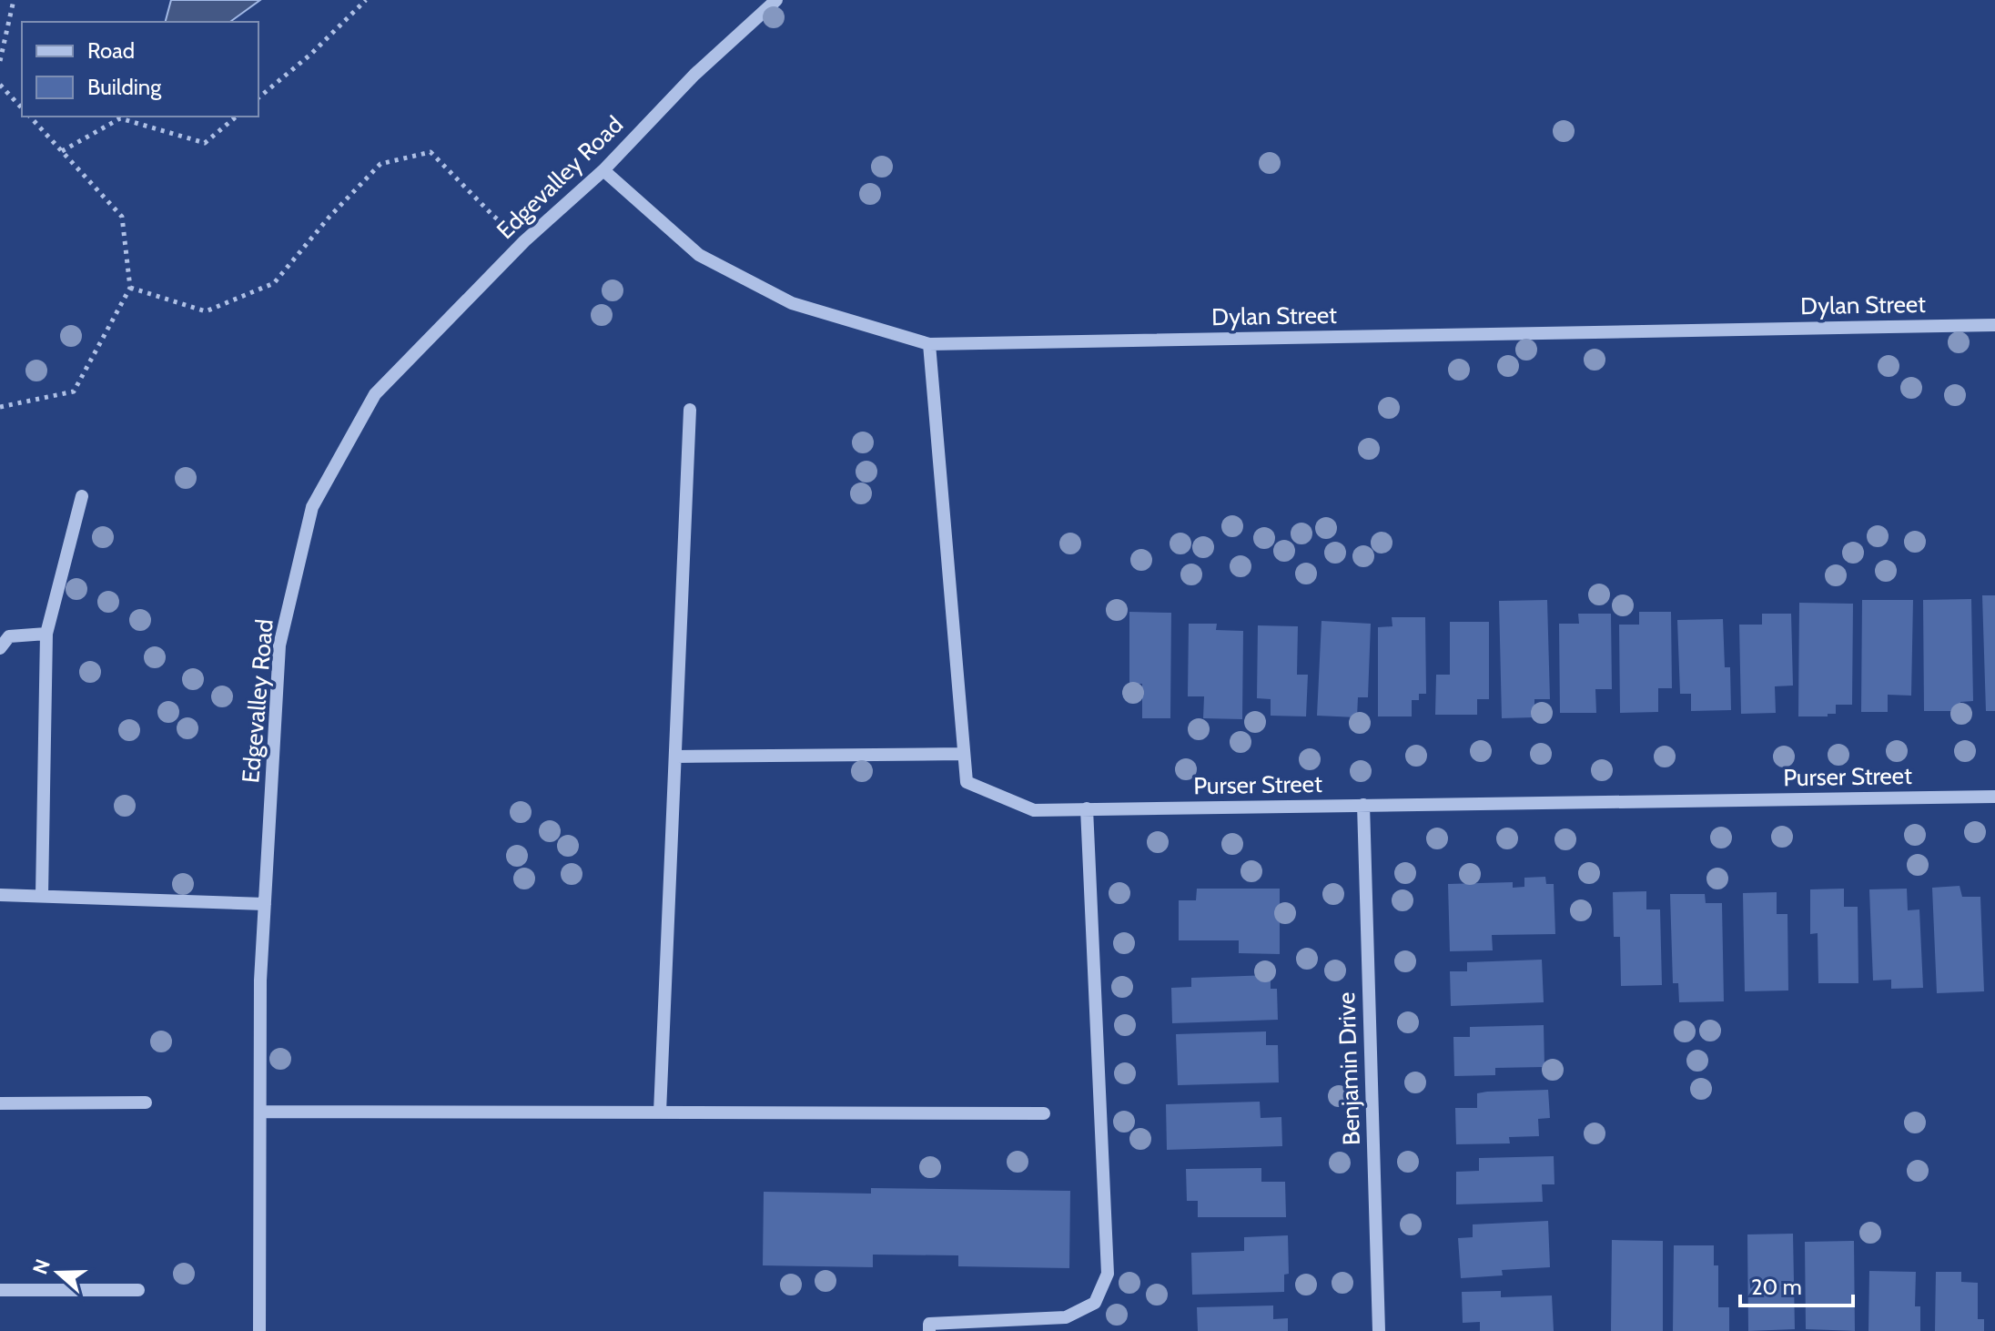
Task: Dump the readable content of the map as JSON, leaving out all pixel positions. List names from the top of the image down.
{
  "streets": {
    "street": [
      "Edgevalley Road",
      "Dylan Street",
      "Purser Street",
      "Benjamin Drive"
    ]
  },
  "crossings": [
    ["Edgevalley Road", "Dylan Street"],
    ["Dylan Street", "Purser Street"],
    ["Purser Street", "Benjamin Drive"]
  ],
  "legend": ["Road", "Building"],
  "scale_bar": "20 m",
  "north": "left"
}
